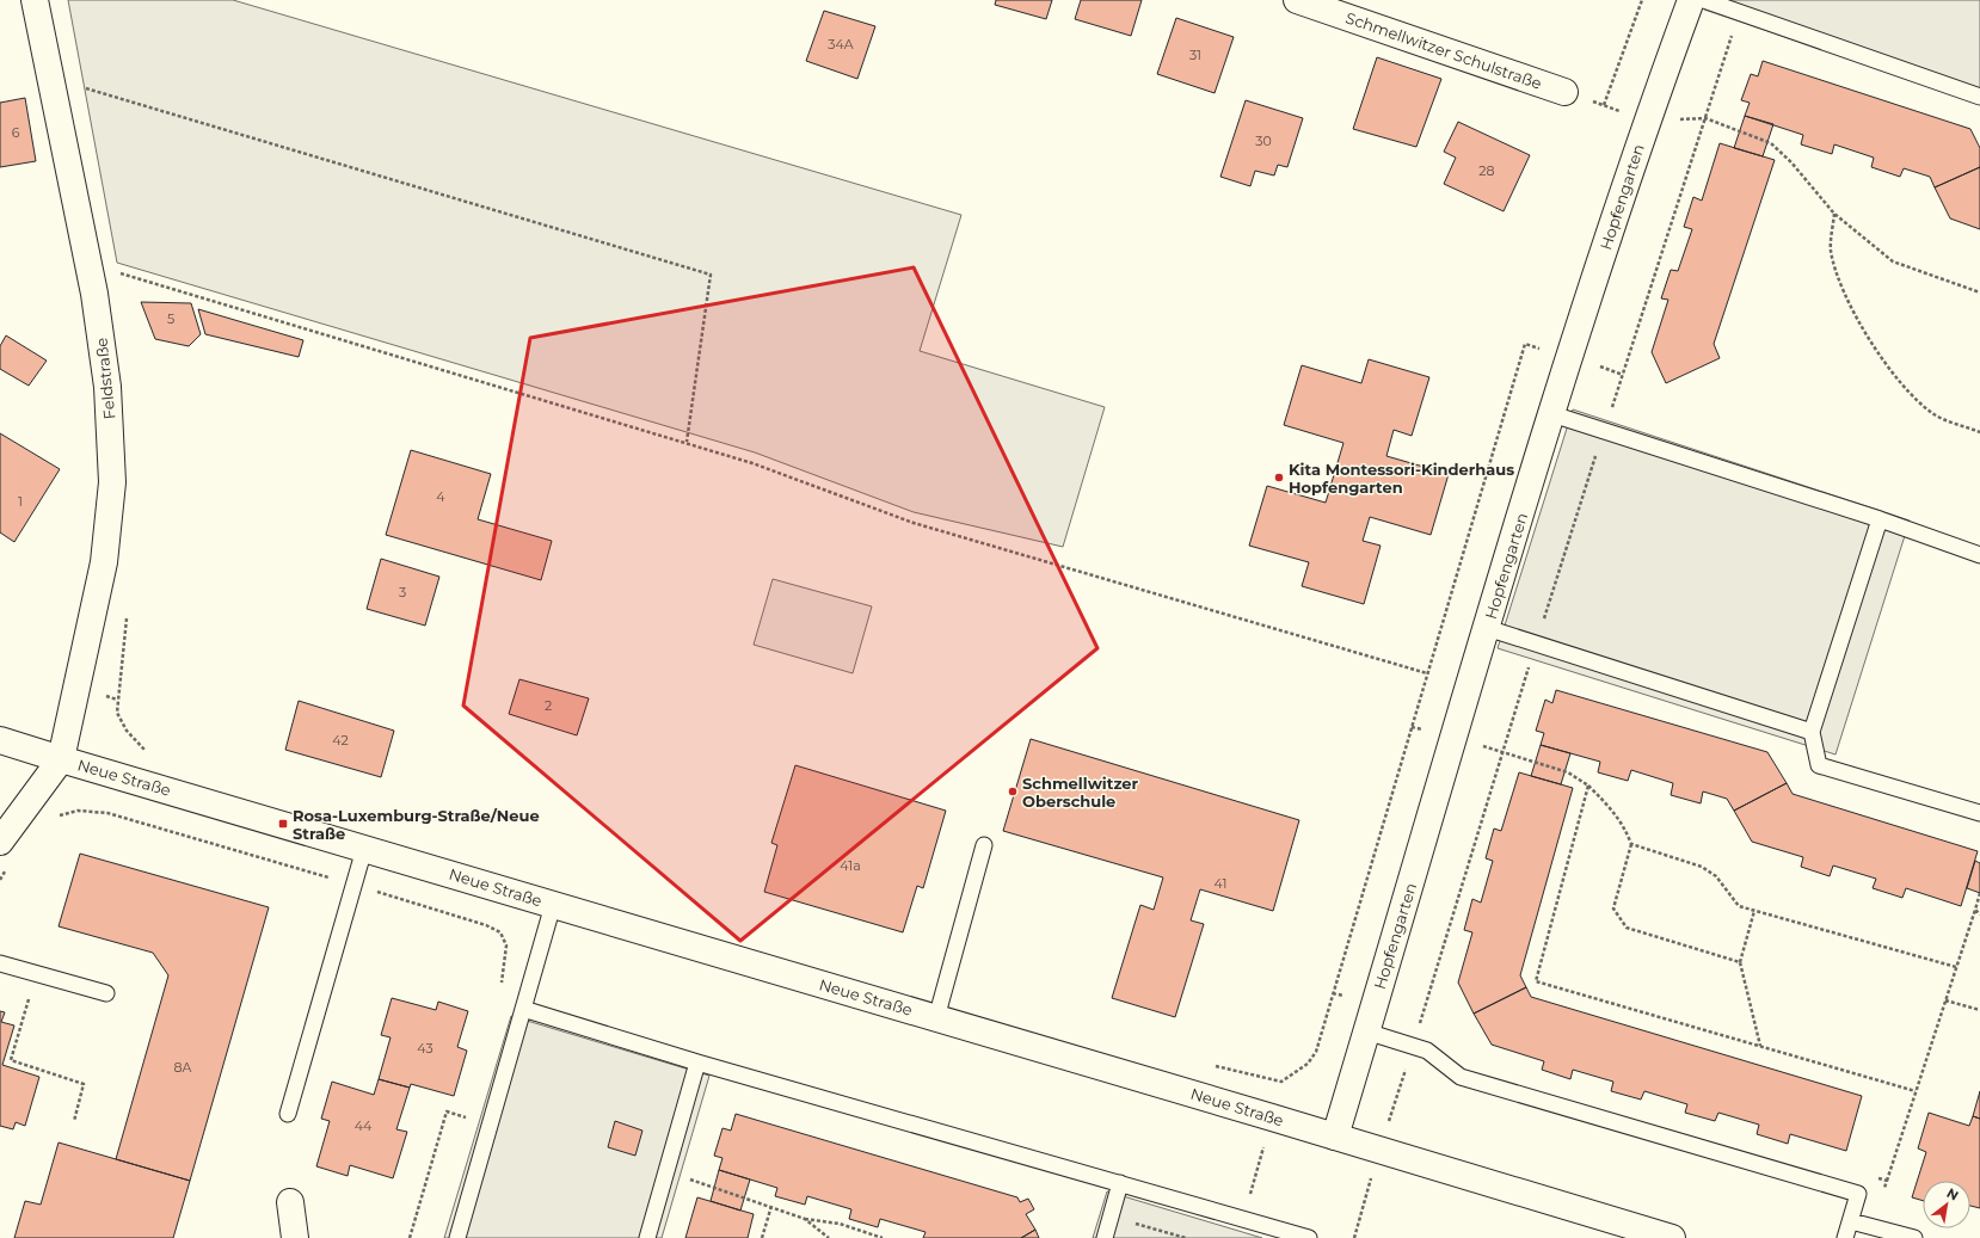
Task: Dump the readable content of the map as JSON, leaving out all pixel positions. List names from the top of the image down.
{
  "streets": {
    "street": [
      "Schmellwitzer Schulstraße",
      "Hopfengarten",
      "Feldstraße",
      "Neue Straße"
    ]
  },
  "crossings": [
    ["Hopfengarten", "Neue Straße"],
    ["Feldstraße", "Neue Straße"]
  ],
  "places": {
    "other": ["Kita Montessori-Kinderhaus Hopfengarten", "Schmellwitzer Oberschule"],
    "transit": ["Rosa-Luxemburg-Straße/Neue Straße"]
  },
  "house_numbers": [
    "34A",
    "31",
    "6",
    "30",
    "28",
    "5",
    "4",
    "1",
    "3",
    "2",
    "42",
    "41a",
    "41",
    "43",
    "8A",
    "44"
  ],
  "north": "top right"
}
